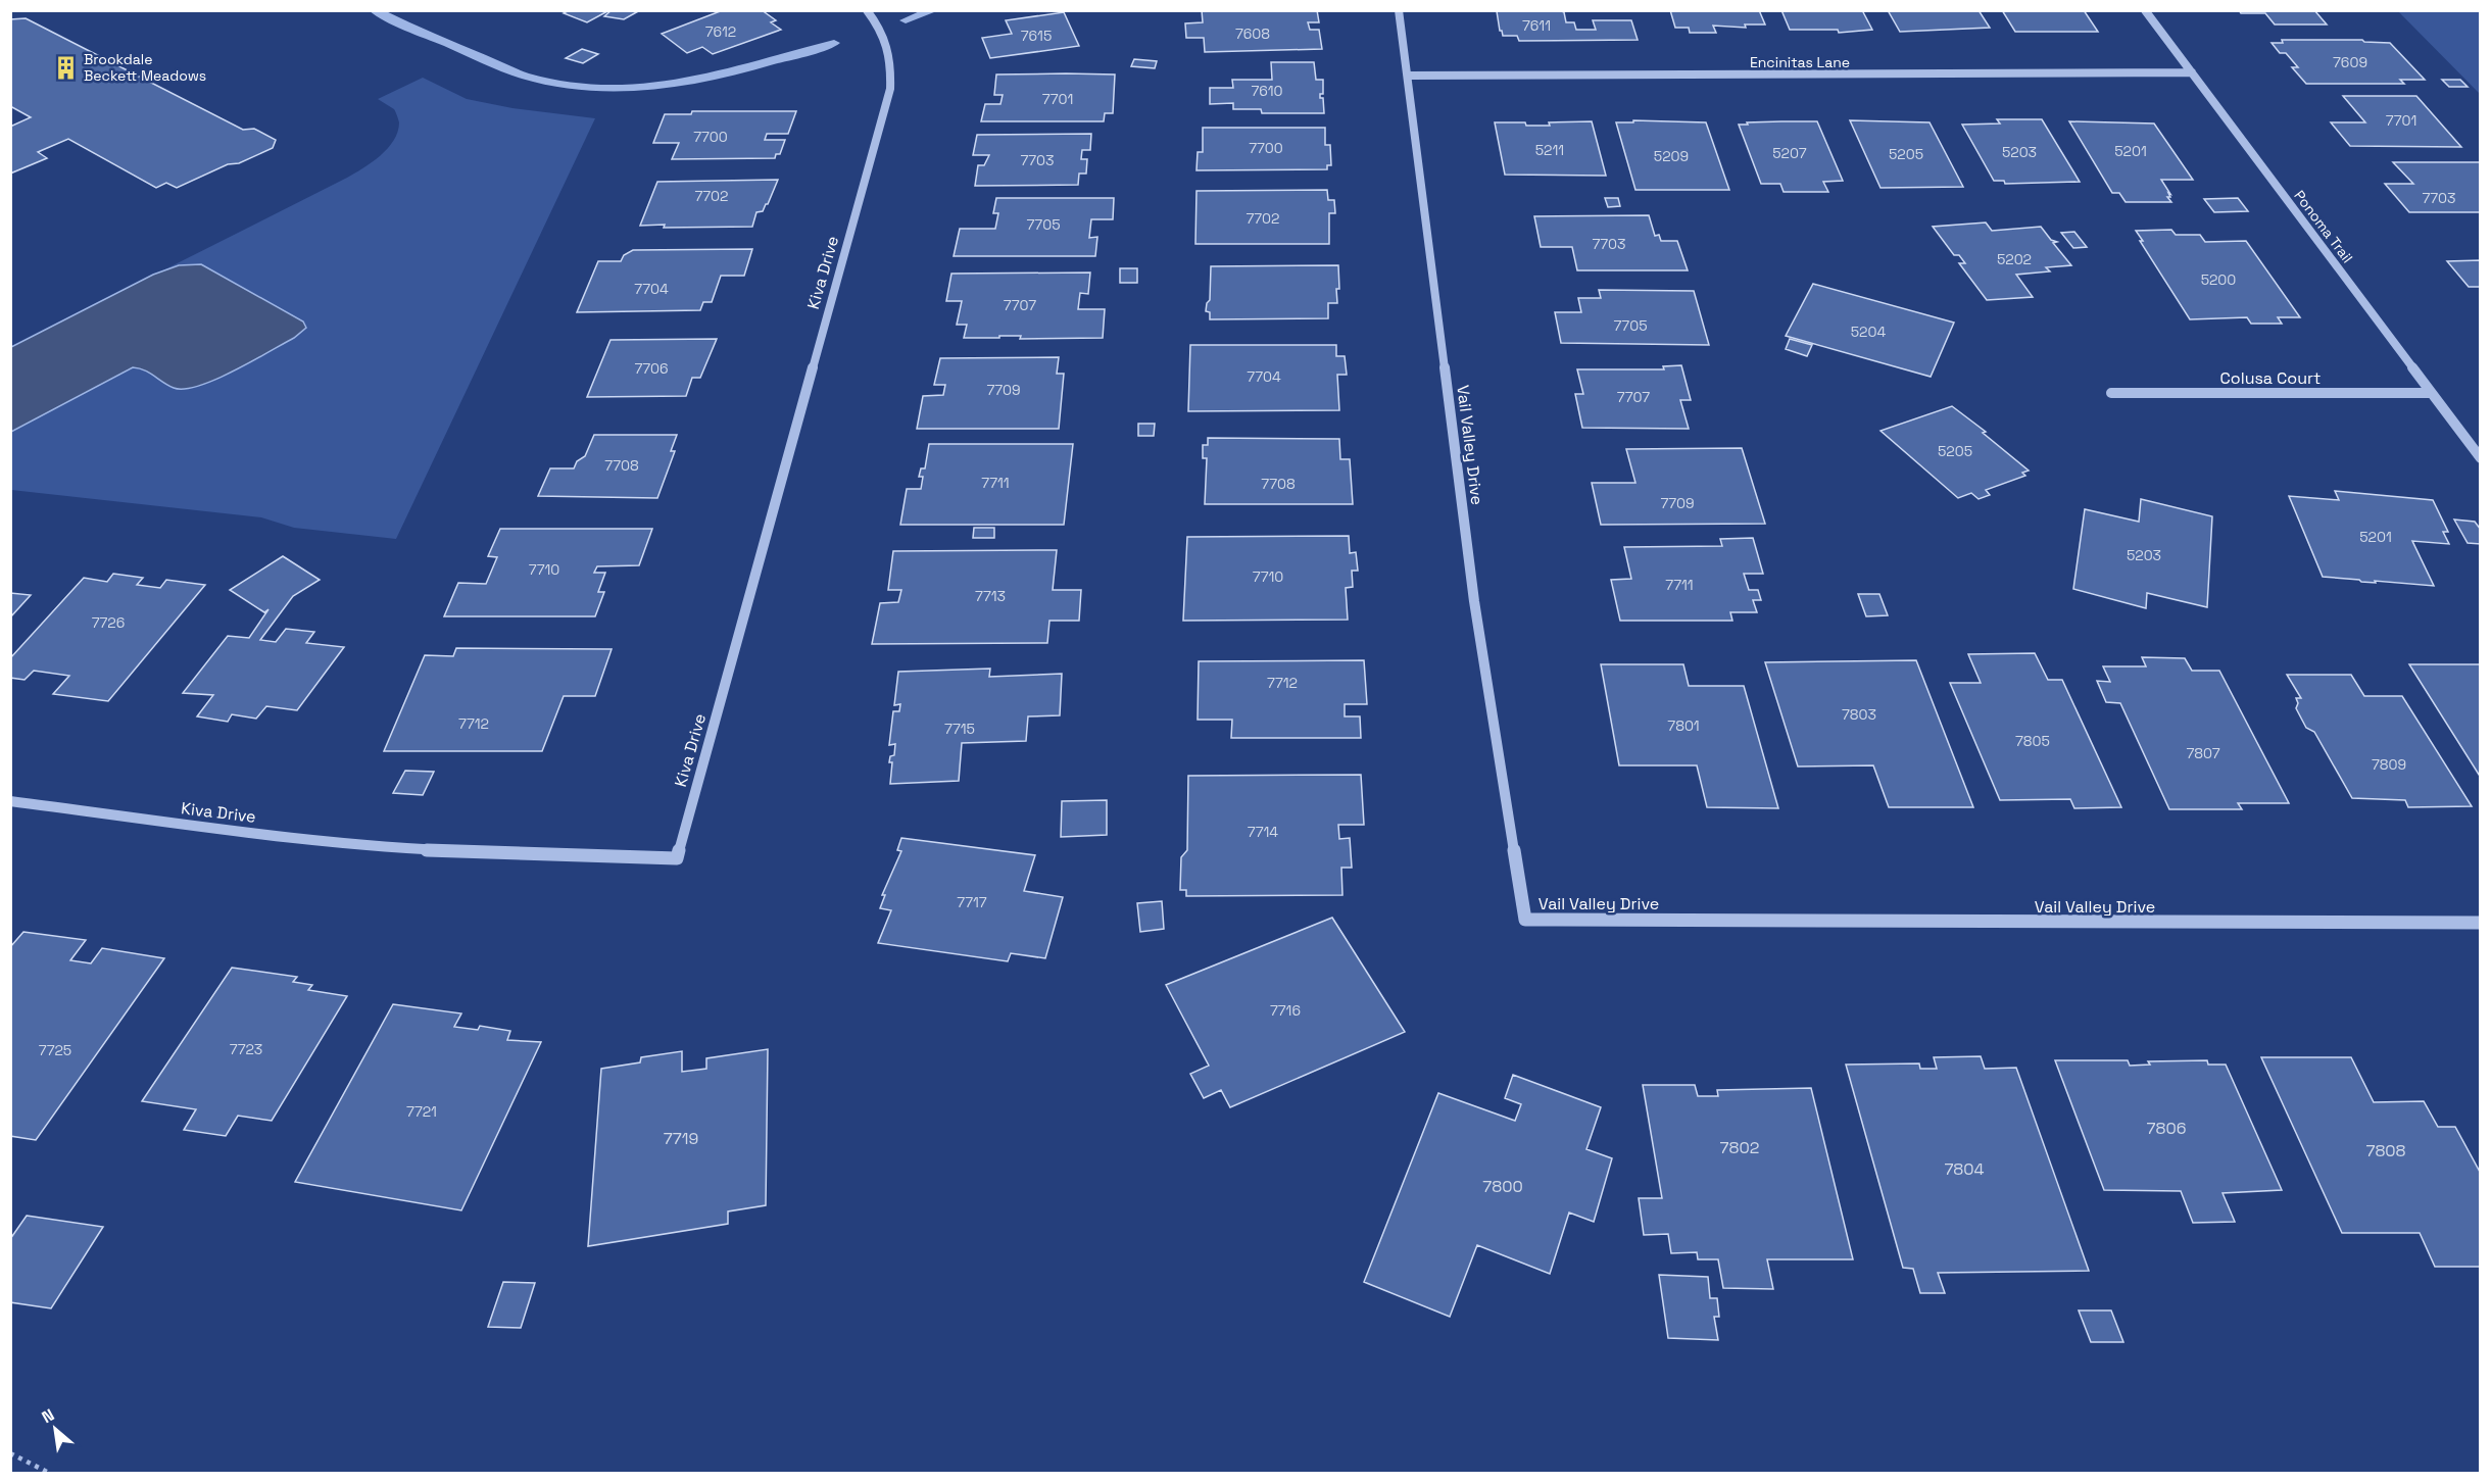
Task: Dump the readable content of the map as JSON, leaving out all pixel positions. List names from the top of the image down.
{
  "streets": {
    "street": [
      "Encinitas Lane",
      "Ponoma Trail",
      "Kiva Drive",
      "Colusa Court",
      "Vail Valley Drive"
    ]
  },
  "crossings": [
    ["Encinitas Lane", "Ponoma Trail"],
    ["Encinitas Lane", "Vail Valley Drive"],
    ["Ponoma Trail", "Colusa Court"]
  ],
  "places": {
    "building": ["Brookdale Beckett Meadows"]
  },
  "house_numbers": [
    "7611",
    "7612",
    "7608",
    "7615",
    "7609",
    "7610",
    "7701",
    "7701",
    "7700",
    "7700",
    "5211",
    "5201",
    "5203",
    "5207",
    "5205",
    "5209",
    "7703",
    "7702",
    "7703",
    "7702",
    "7705",
    "7703",
    "5202",
    "5200",
    "7704",
    "7707",
    "7705",
    "5204",
    "7706",
    "7704",
    "7709",
    "7707",
    "5205",
    "7708",
    "7711",
    "7708",
    "7709",
    "5201",
    "5203",
    "7710",
    "7710",
    "7711",
    "7713",
    "7726",
    "7712",
    "7803",
    "7712",
    "7801",
    "7715",
    "7805",
    "7807",
    "7809",
    "7714",
    "7717",
    "7716",
    "7723",
    "7725",
    "7721",
    "7806",
    "7719",
    "7802",
    "7808",
    "7804",
    "7800"
  ],
  "north": "top left"
}
